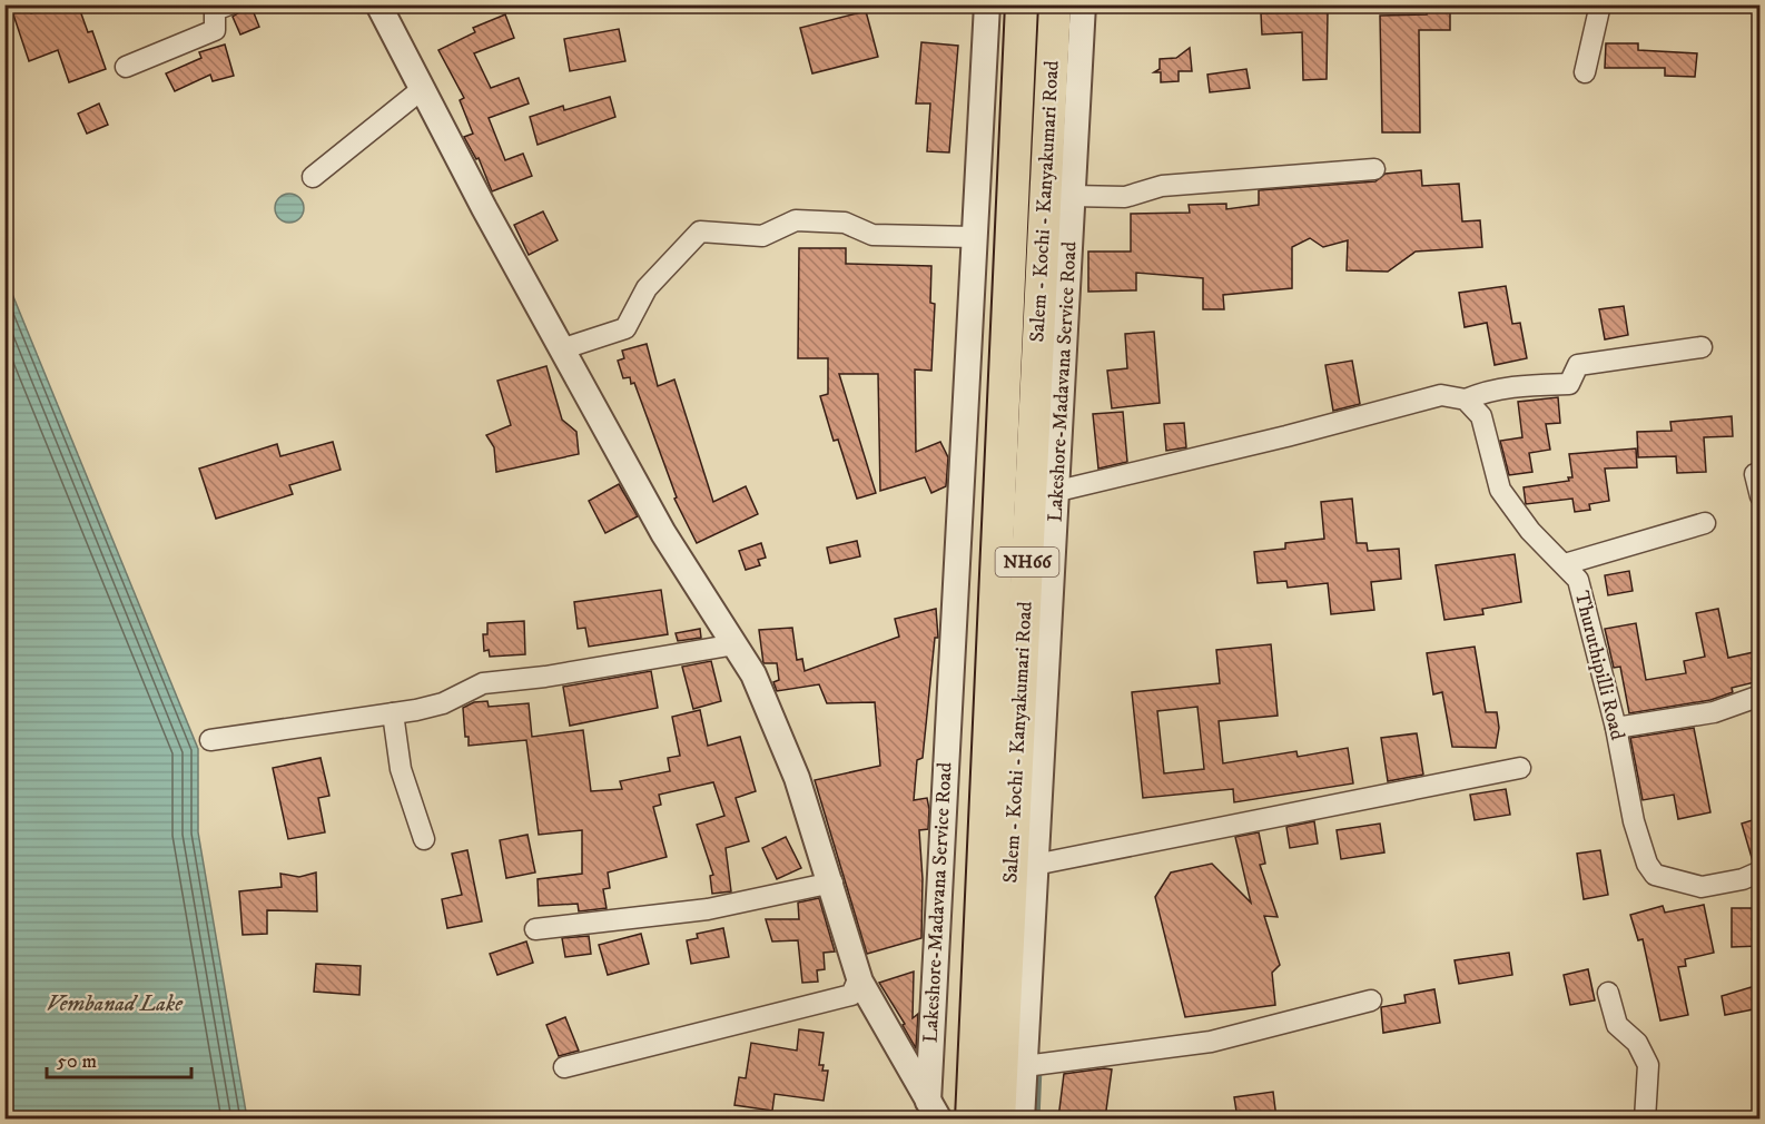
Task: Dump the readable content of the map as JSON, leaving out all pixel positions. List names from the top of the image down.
{
  "streets": {
    "highway": ["Salem - Kochi - Kanyakumari Road", "NH66"],
    "street": ["Lakeshore-Madavana Service Road", "Thuruthipilli Road"]
  },
  "water": ["Vembanad Lake"],
  "scale_bar": "50 m"
}
